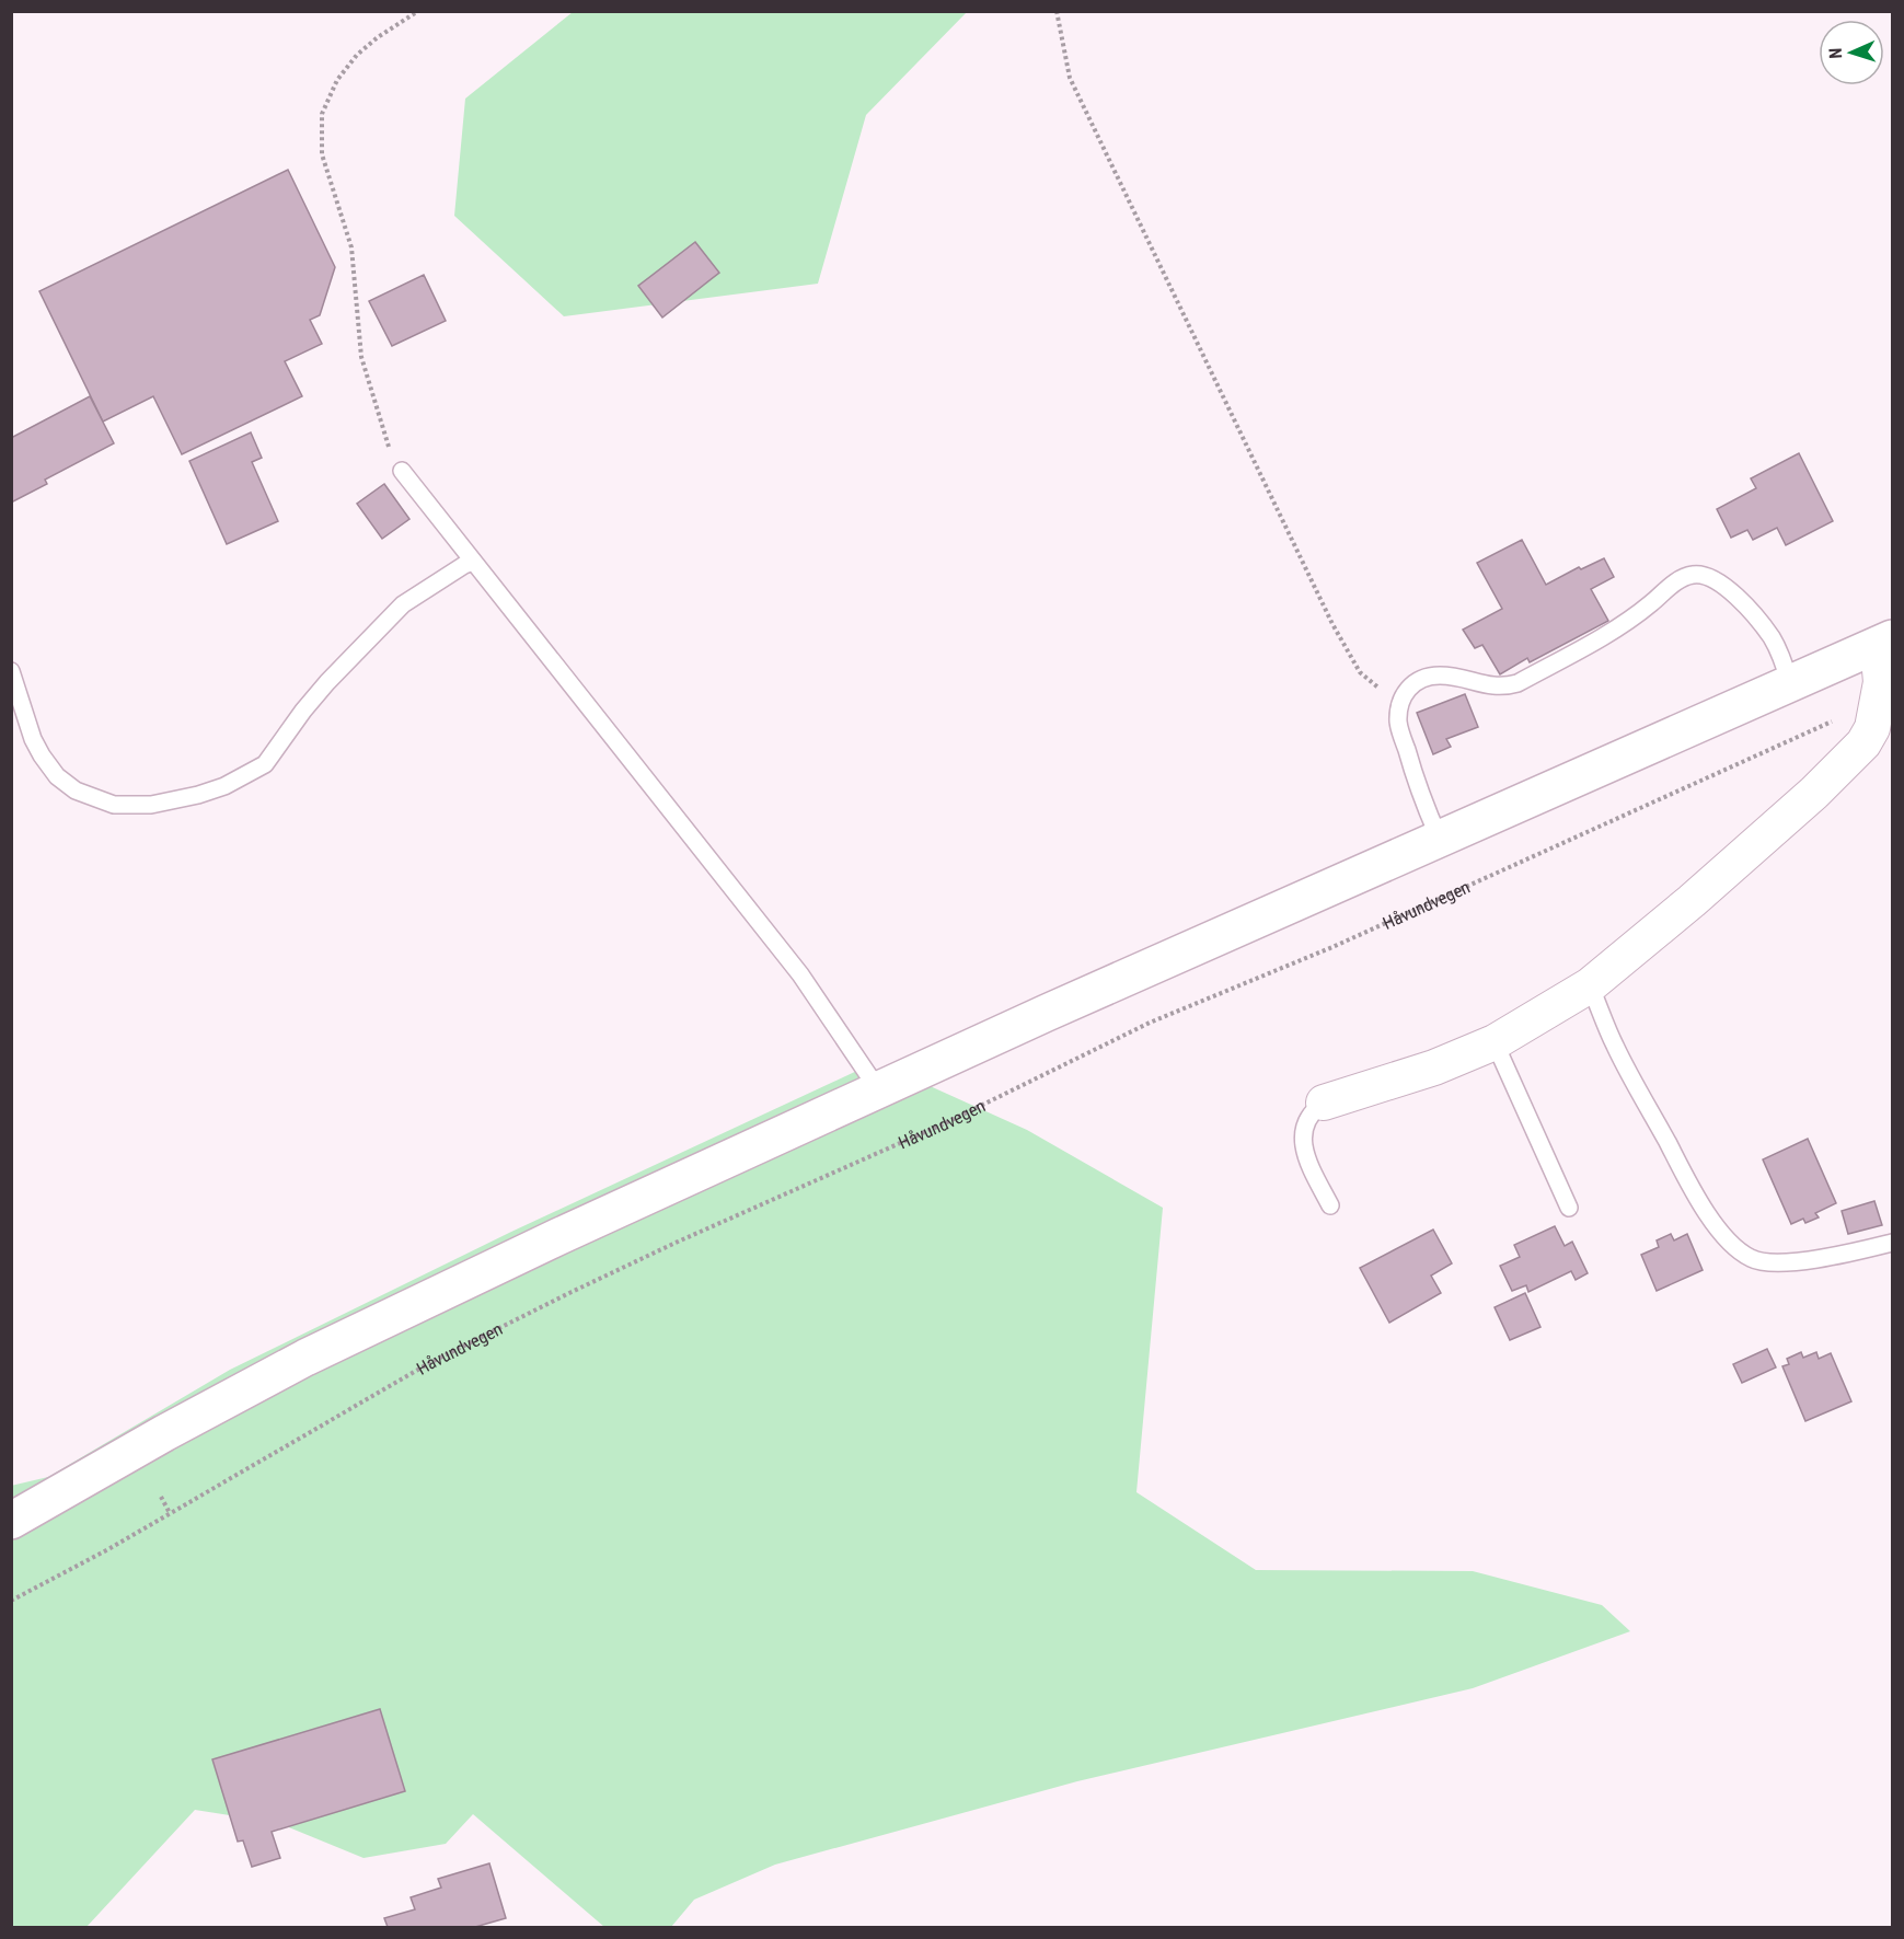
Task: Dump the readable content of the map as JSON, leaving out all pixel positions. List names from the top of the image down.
{
  "streets": {
    "path": ["Håvundvegen"]
  },
  "north": "left"
}
